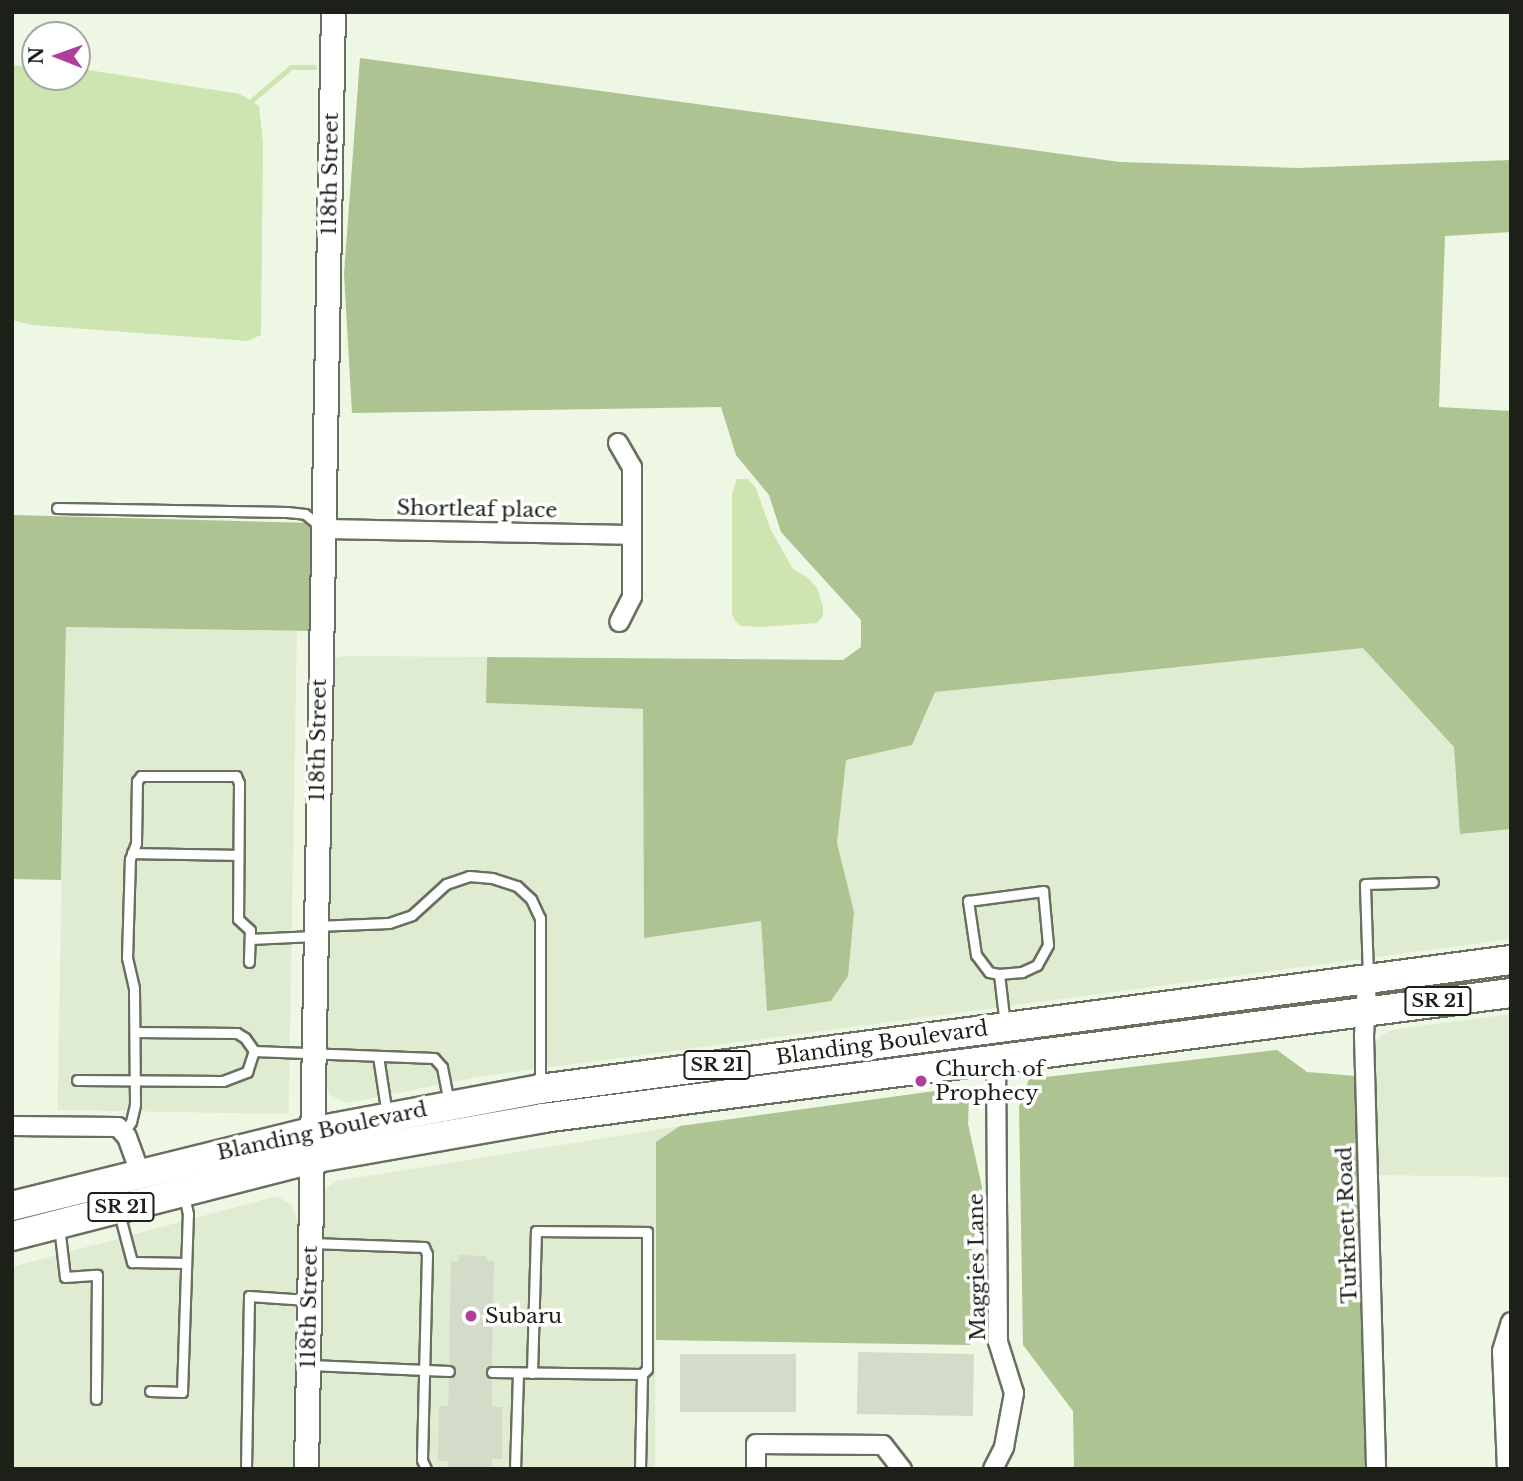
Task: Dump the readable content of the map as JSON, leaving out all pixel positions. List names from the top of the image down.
{
  "streets": {
    "main road": ["SR 21", "Blanding Boulevard"],
    "street": [
      "118th Street",
      "Shortleaf place",
      "Turknett Road",
      "Maggies Lane"
    ]
  },
  "crossings": [
    ["118th Street", "Shortleaf place"],
    ["118th Street", "Blanding Boulevard"],
    ["Blanding Boulevard", "Turknett Road"],
    ["Blanding Boulevard", "Maggies Lane"]
  ],
  "places": ["Church of Prophecy", "Subaru"],
  "north": "left"
}
